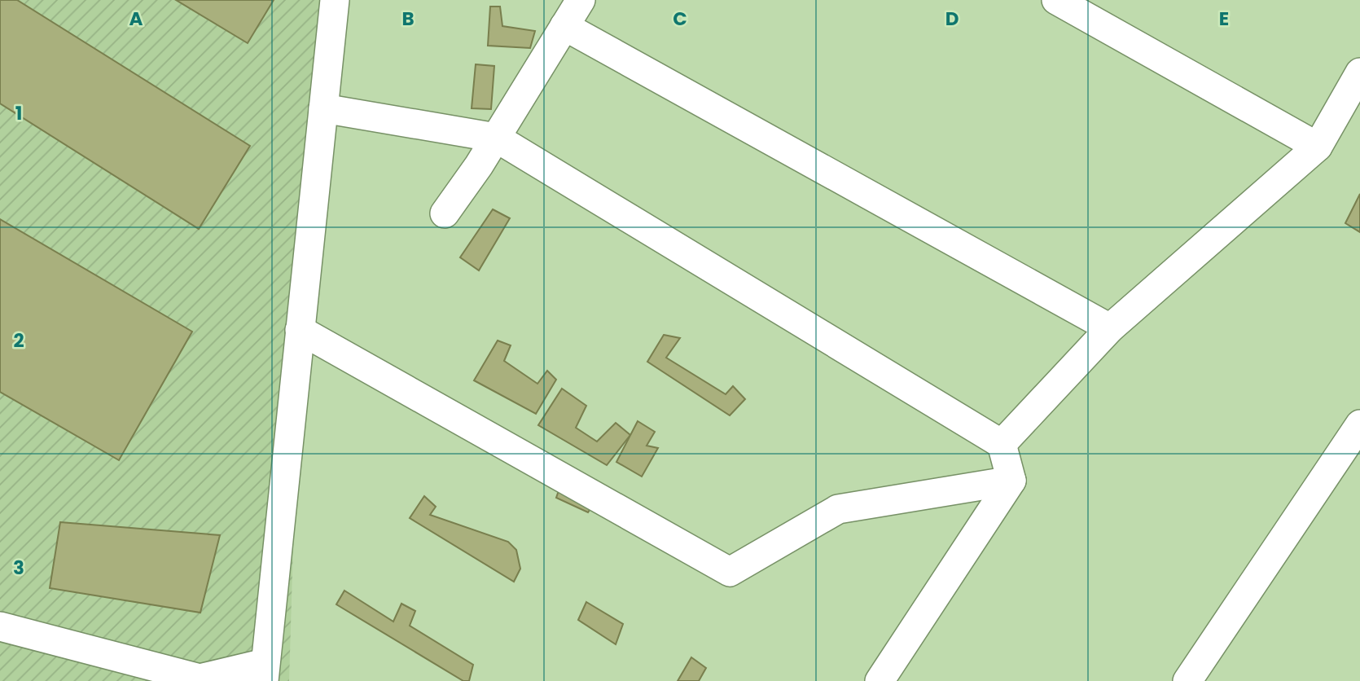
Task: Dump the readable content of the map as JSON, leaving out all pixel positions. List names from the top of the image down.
{
  "grid": {
    "columns": [
      "A",
      "B",
      "C",
      "D",
      "E"
    ],
    "rows": ["1", "2", "3"]
  }
}
